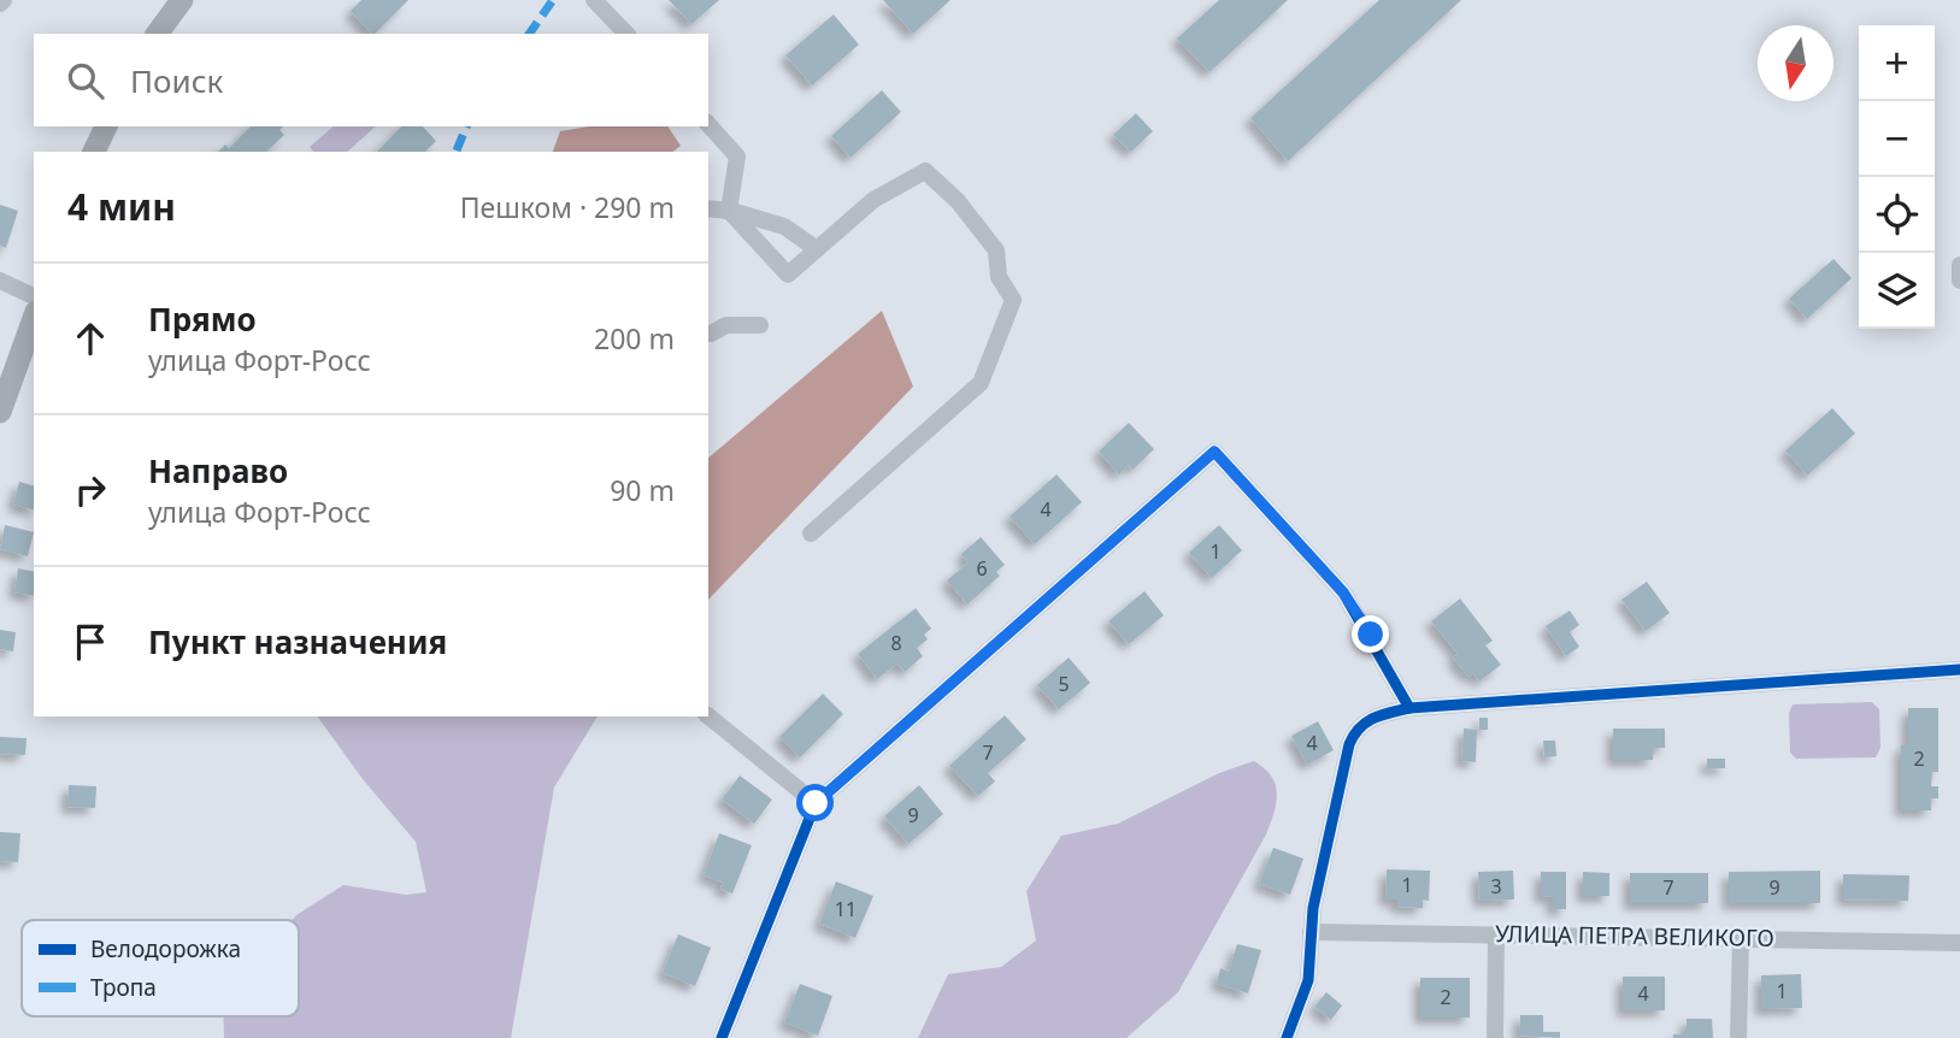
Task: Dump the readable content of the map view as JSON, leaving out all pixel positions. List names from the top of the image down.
{
  "streets": {
    "street": ["УЛИЦА ПЕТРА ВЕЛИКОГО"]
  },
  "house_numbers": [
    "4",
    "1",
    "6",
    "8",
    "5",
    "4",
    "7",
    "2",
    "9",
    "1",
    "3",
    "7",
    "9",
    "11",
    "1",
    "4",
    "2"
  ],
  "legend": ["Велодорожка", "Тропа"],
  "north": "bottom",
  "page": {
    "map_buttons": ["+", "−"],
    "search": "Поиск",
    "heading": ["4 мин", "Пешком · 290 m"],
    "list": [
      ["Прямо", "улица Форт-Росс", "200 m"],
      ["Направо", "улица Форт-Росс", "90 m"],
      "Пункт назначения"
    ]
  }
}
